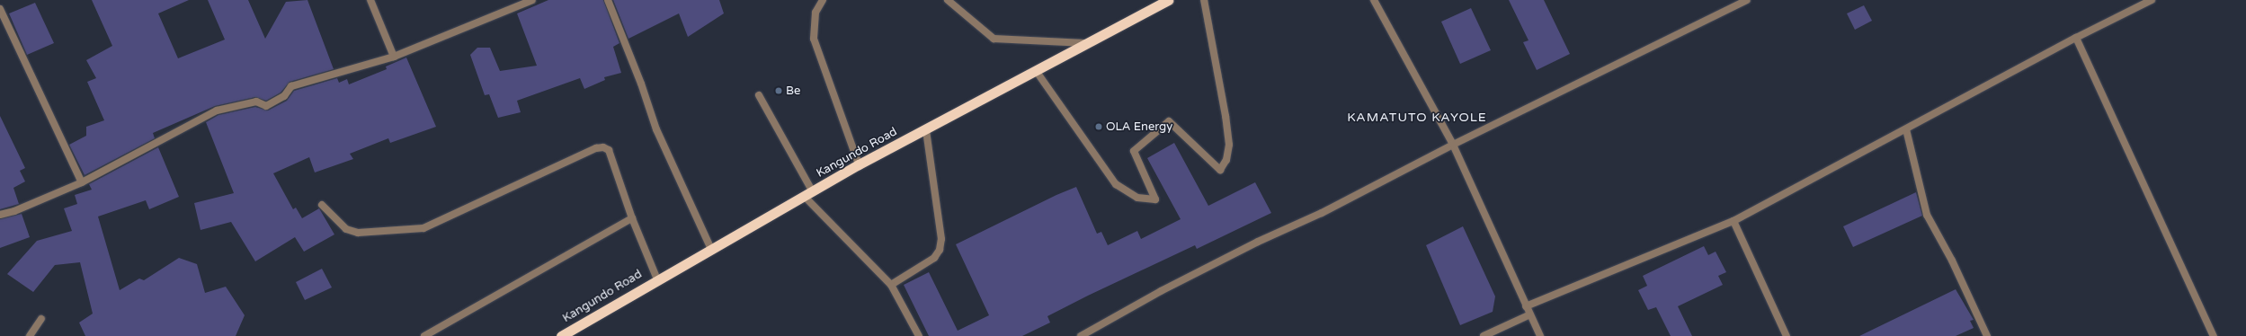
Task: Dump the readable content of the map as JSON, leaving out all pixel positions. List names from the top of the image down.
{
  "streets": {
    "highway": ["Kangundo Road"]
  },
  "districts": ["KAMATUTO KAYOLE"],
  "places": ["Be", "OLA Energy"]
}
